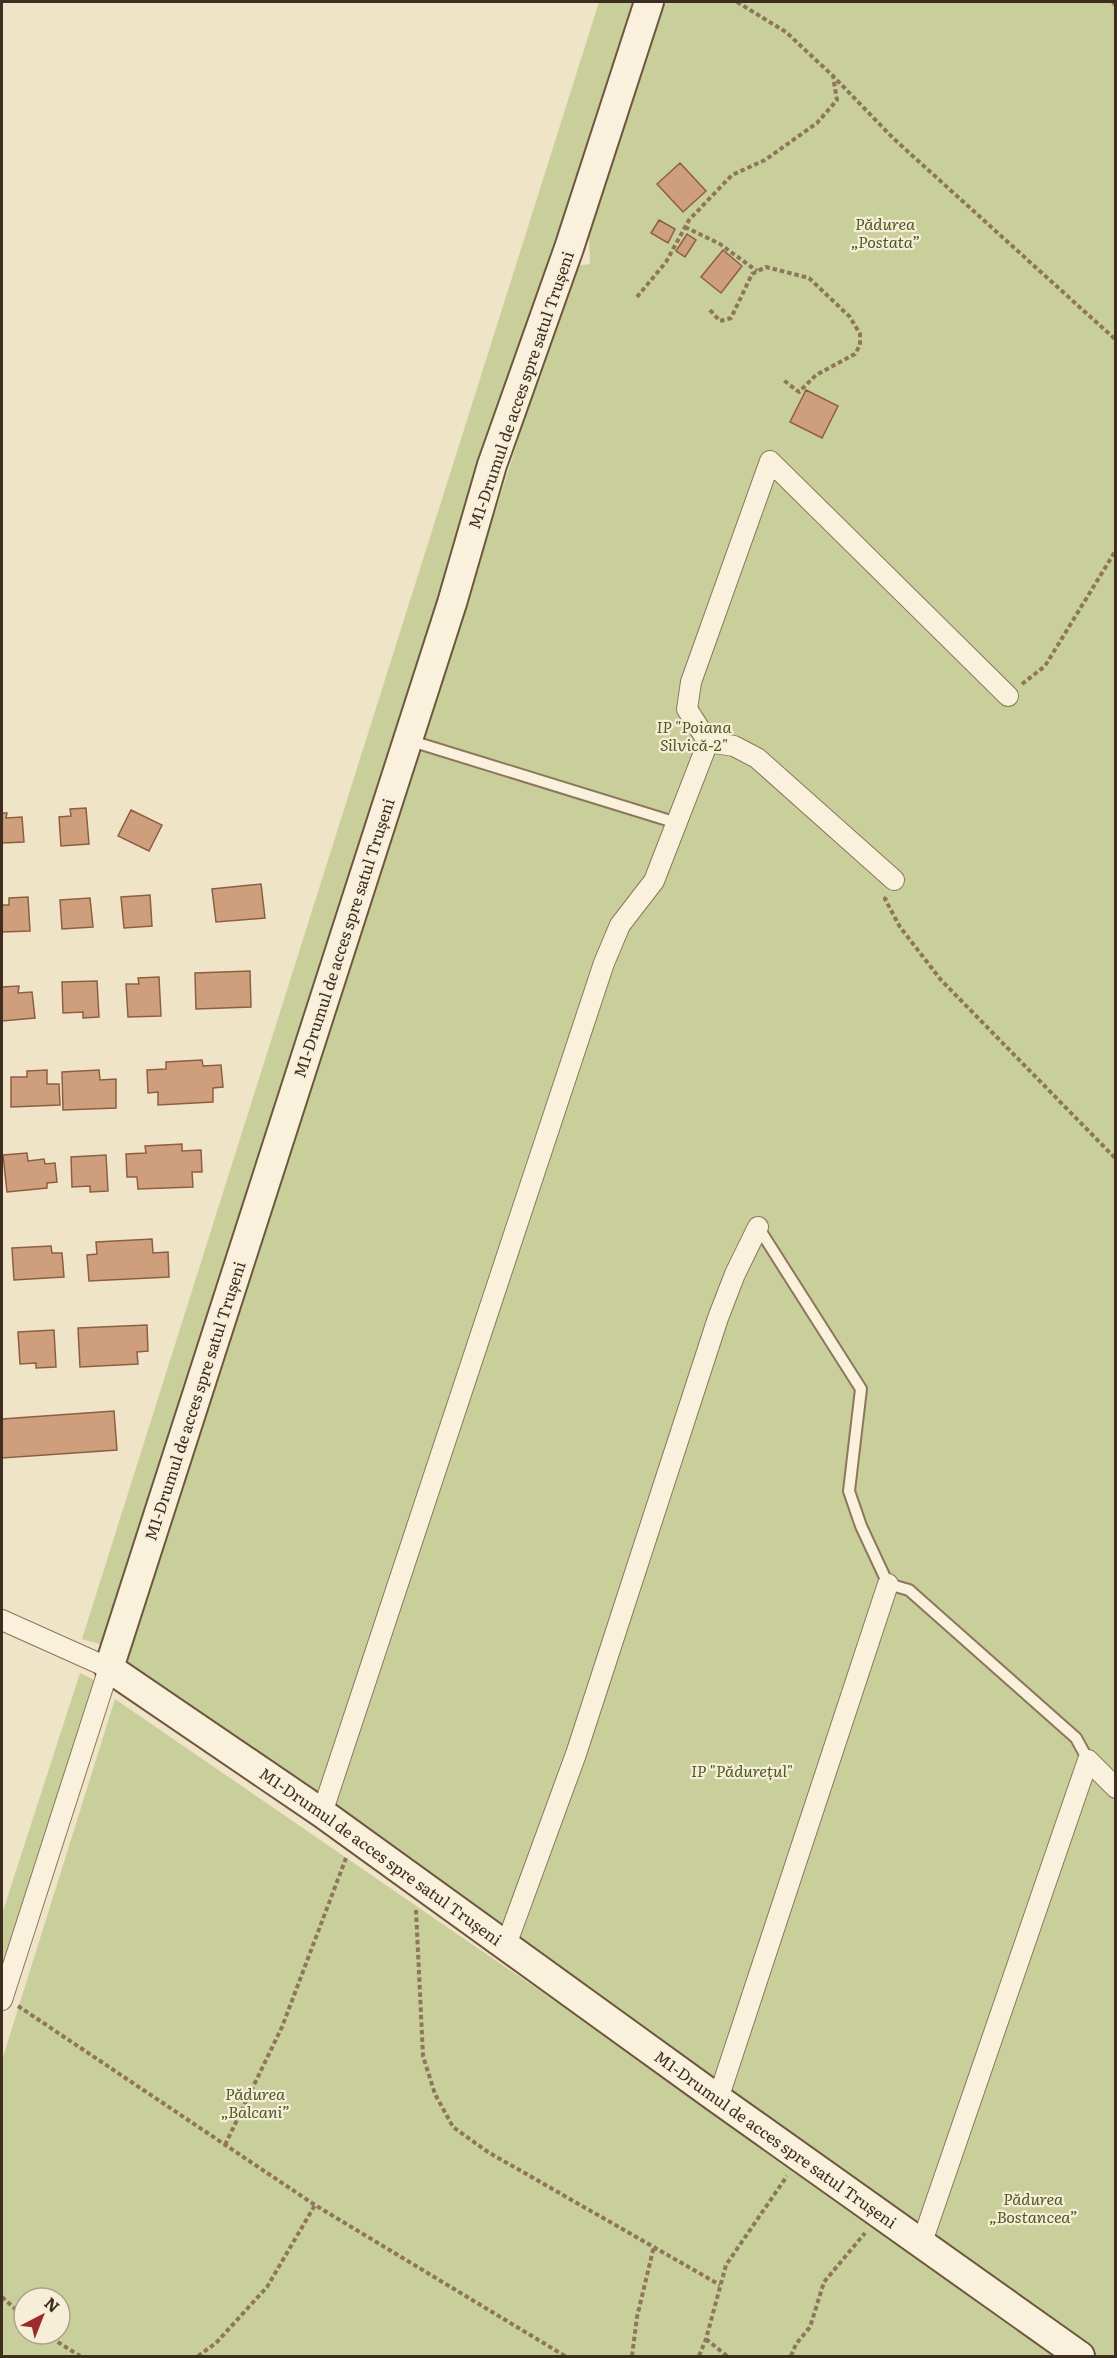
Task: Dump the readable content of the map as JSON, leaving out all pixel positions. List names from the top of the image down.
{
  "streets": {
    "street": ["M1-Drumul de acces spre satul Trușeni"]
  },
  "parks": [
    "Pădurea „Postata”",
    "IP \"Poiana Silvică-2\"",
    "IP \"Pădurețul\"",
    "Pădurea „Balcani”",
    "Pădurea „Bostancea”"
  ],
  "north": "top right"
}
